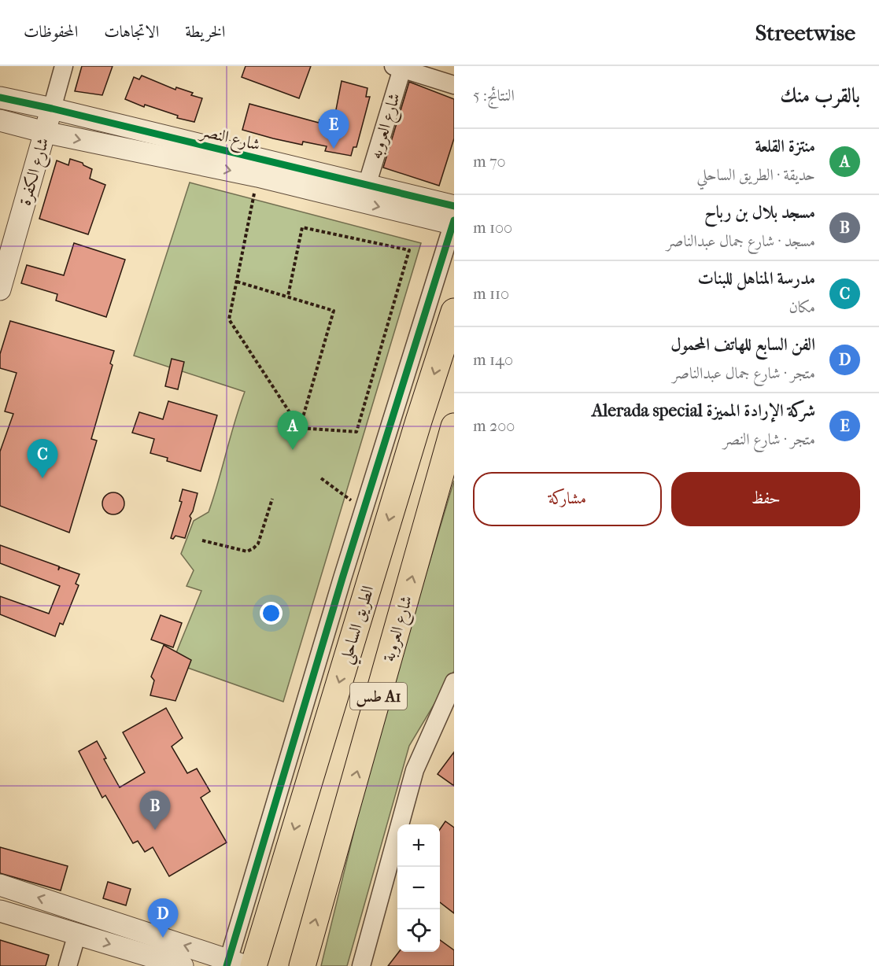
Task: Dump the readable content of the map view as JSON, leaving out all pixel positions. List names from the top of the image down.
{
  "streets": {
    "highway": ["الطريق الساحلي", "شارع العروبة", "طس A1"],
    "street": ["شارع العروبه", "شارع النصر", "شارع الكفرة"]
  },
  "crossings": [
    ["شارع العروبه", "شارع النصر"],
    ["شارع النصر", "شارع الكفرة"]
  ],
  "one_way": ["الطريق الساحلي", "شارع العروبة"],
  "page": {
    "header": "Streetwise",
    "nav": ["الخريطة", "الاتجاهات", "المحفوظات"],
    "heading": ["بالقرب منك", "النتائج: 5"],
    "pins": [
      "E",
      "A",
      "C",
      "B",
      "D"
    ],
    "list": [
      {
        "mark": "A",
        "name": "منتزة القلعة",
        "note": "حديقة · الطريق الساحلي",
        "value": "70 m"
      },
      {
        "mark": "B",
        "name": "مسجد بلال بن رباح",
        "note": "مسجد · شارع جمال عبدالناصر",
        "value": "100 m"
      },
      {
        "mark": "C",
        "name": "مدرسة المناهل للبنات",
        "note": "مكان",
        "value": "110 m"
      },
      {
        "mark": "D",
        "name": "الفن السابع للهاتف المحمول",
        "note": "متجر · شارع جمال عبدالناصر",
        "value": "140 m"
      },
      {
        "mark": "E",
        "name": "شركة الإرادة المميزة Alerada special",
        "note": "متجر · شارع النصر",
        "value": "200 m"
      }
    ],
    "buttons": ["حفظ", "مشاركة"],
    "map_buttons": ["+", "−"]
  }
}
